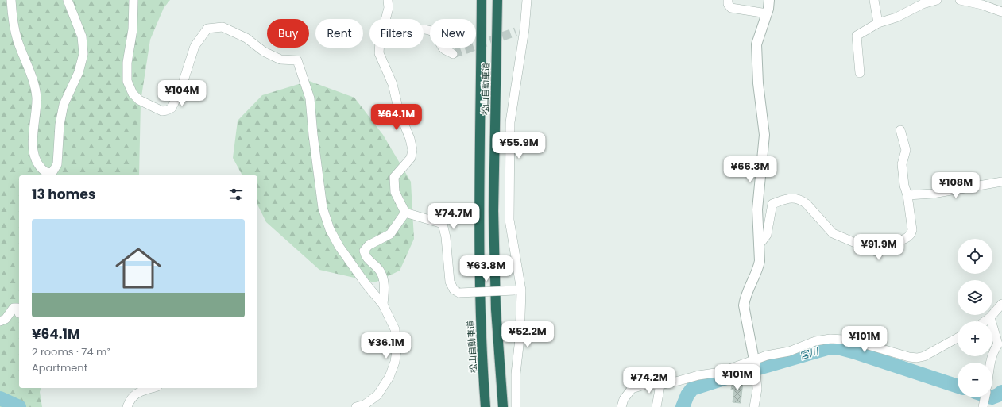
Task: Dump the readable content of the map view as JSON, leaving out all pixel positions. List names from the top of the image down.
{
  "streets": {
    "highway": ["松山自動車道"]
  },
  "water": ["宮川"],
  "page": {
    "chip": [
      "Buy",
      "Rent",
      "Filters",
      "New"
    ],
    "price": [
      "¥104M",
      "¥64.1M",
      "¥55.9M",
      "¥66.3M",
      "¥108M",
      "¥74.7M",
      "¥91.9M",
      "¥63.8M",
      "¥52.2M",
      "¥101M",
      "¥36.1M",
      "¥101M",
      "¥74.2M"
    ],
    "heading": "13 homes",
    "list": [
      {
        "name": "¥64.1M",
        "note": "2 rooms · 74 m² · Apartment"
      }
    ],
    "map_buttons": ["+", "−"]
  }
}
